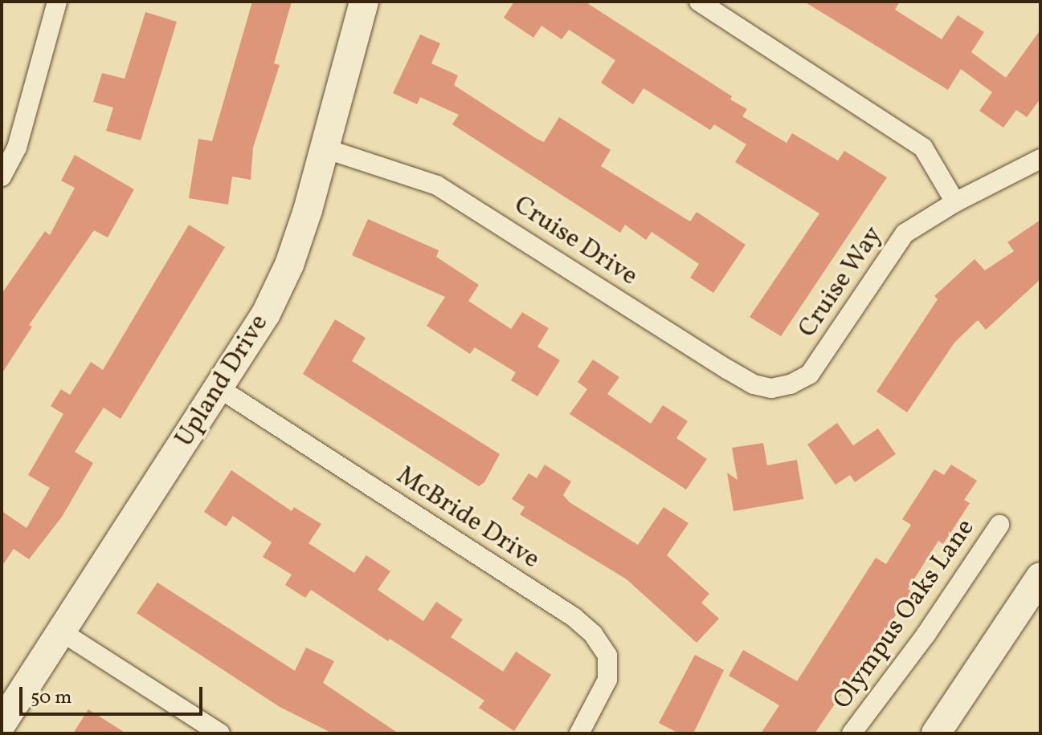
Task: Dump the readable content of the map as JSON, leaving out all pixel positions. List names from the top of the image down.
{
  "streets": {
    "street": [
      "Cruise Drive",
      "Cruise Way",
      "Upland Drive",
      "McBride Drive",
      "Olympus Oaks Lane"
    ]
  },
  "crossings": [
    ["Cruise Drive", "Cruise Way"],
    ["Cruise Drive", "Upland Drive"],
    ["Upland Drive", "McBride Drive"]
  ],
  "scale_bar": "50 m"
}
